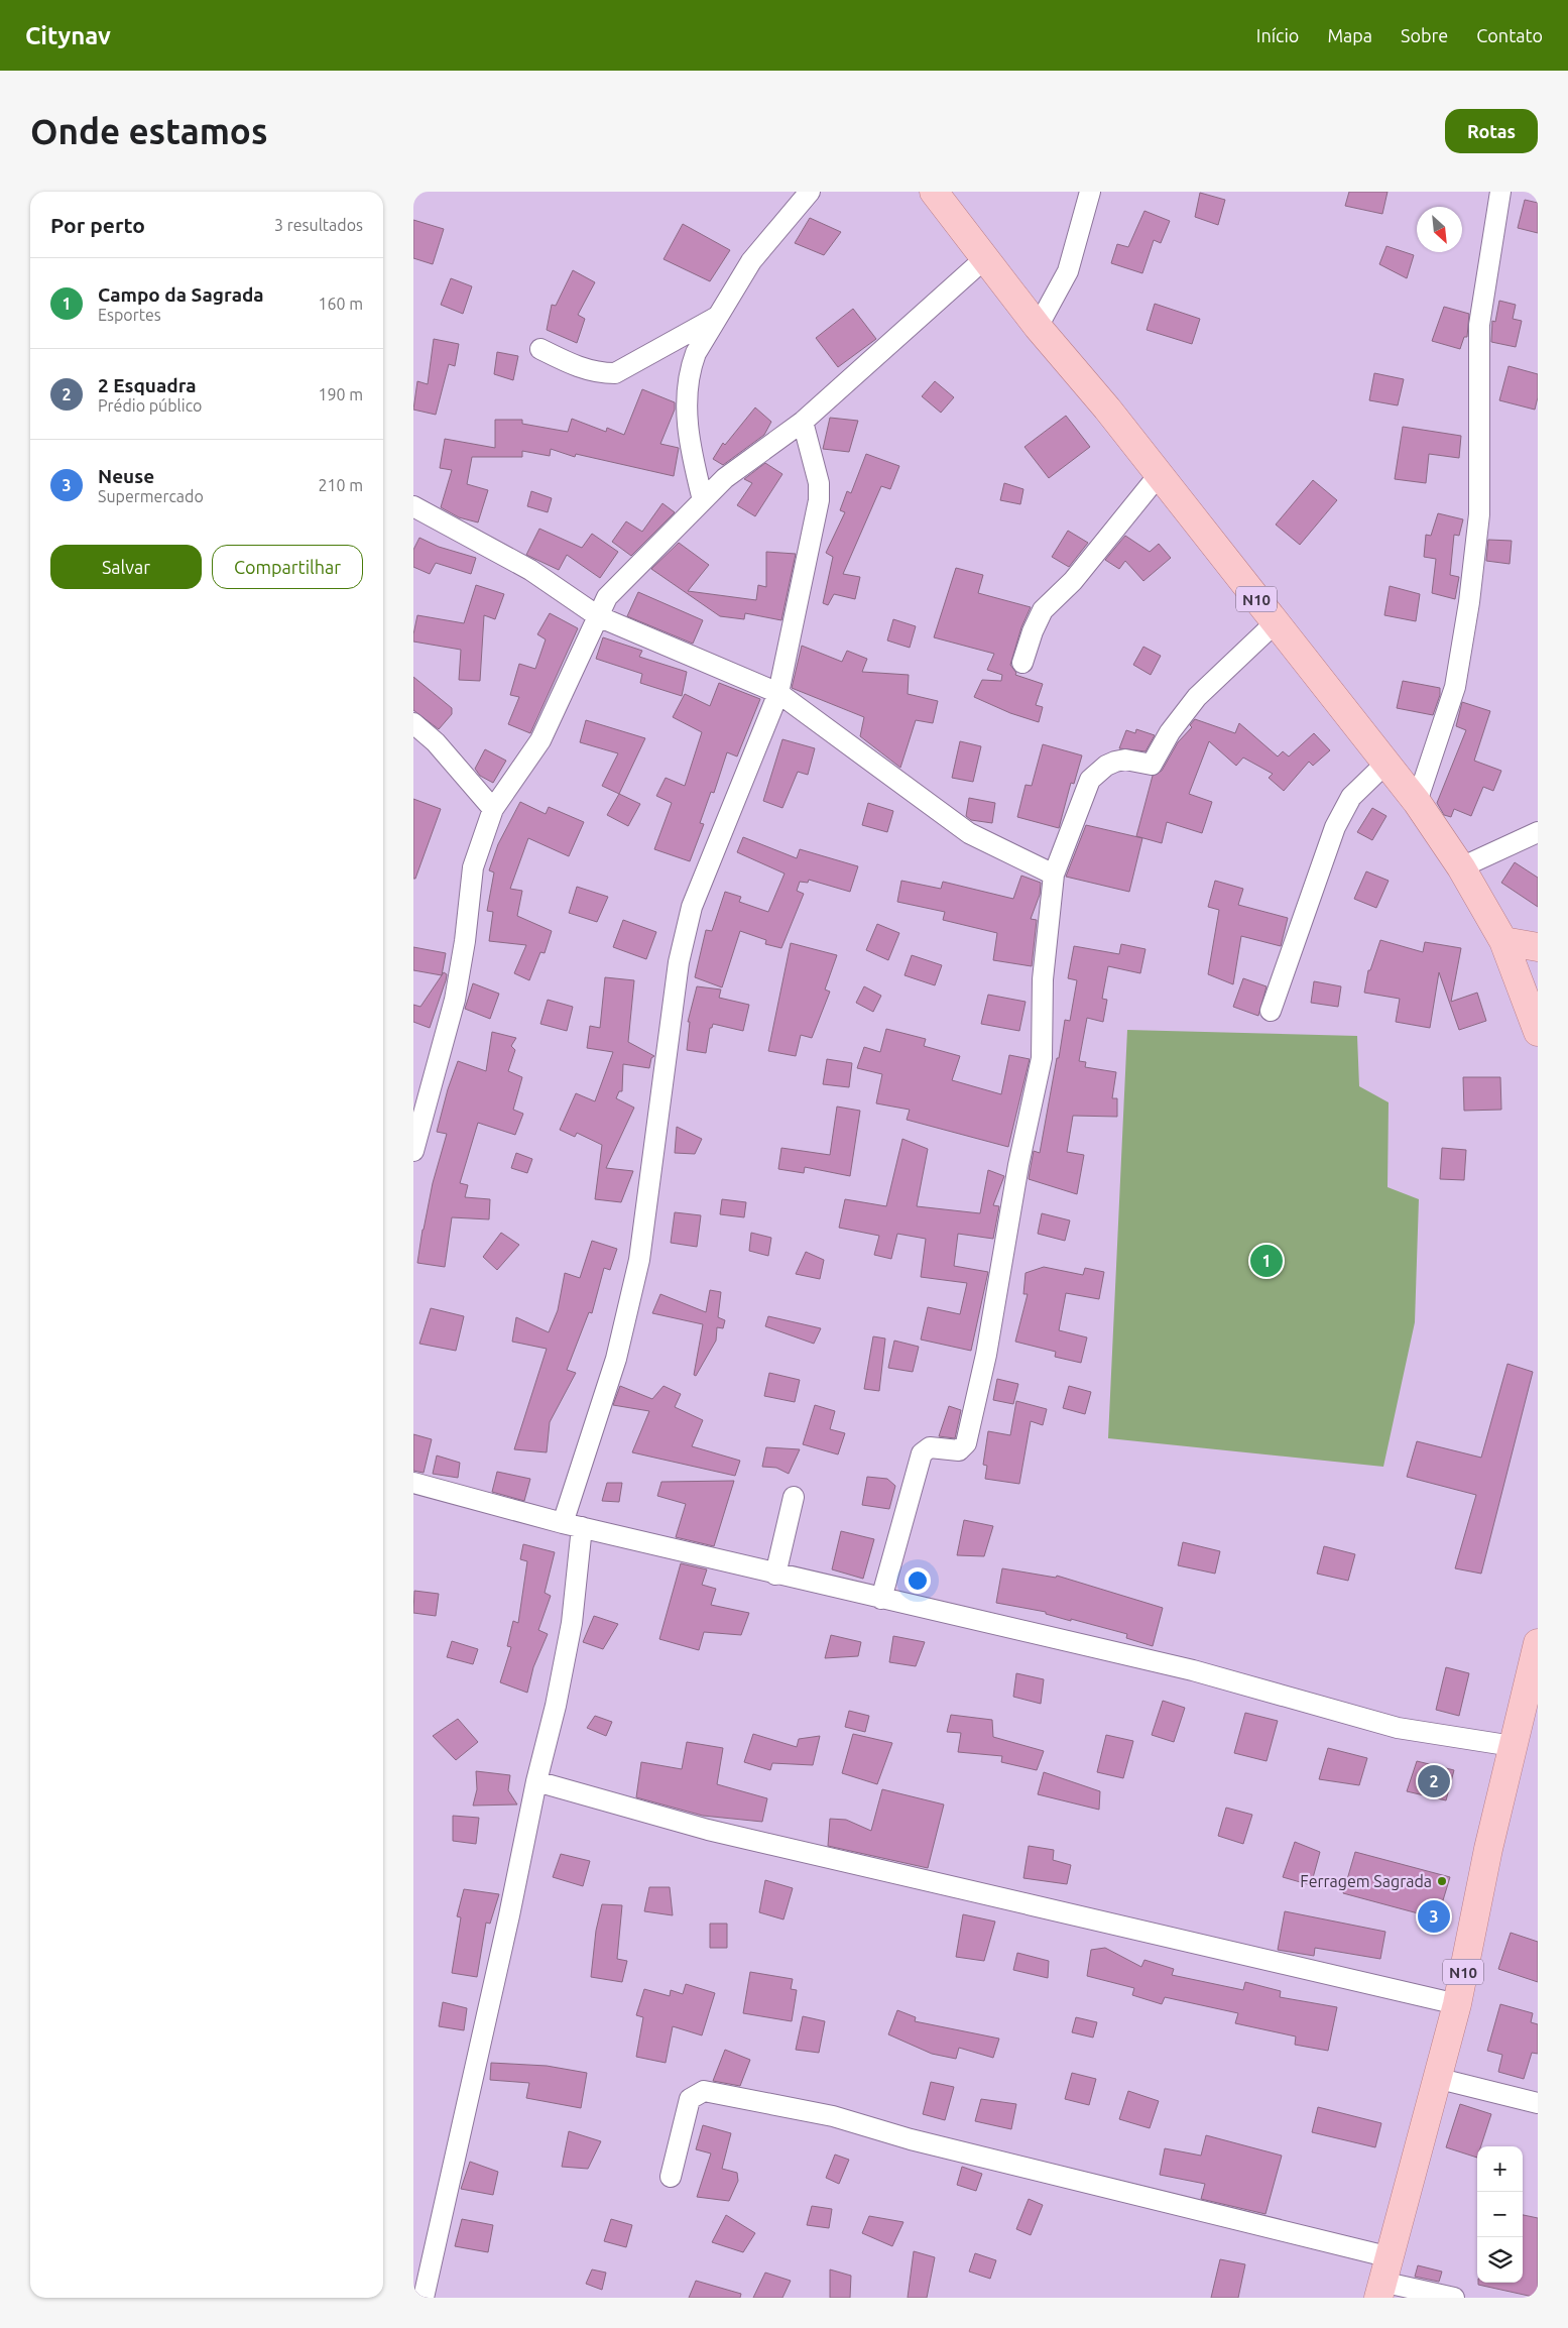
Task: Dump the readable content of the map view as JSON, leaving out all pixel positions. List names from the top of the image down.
{
  "streets": {
    "main road": ["N10"]
  },
  "places": ["Ferragem Sagrada"],
  "north": "bottom right",
  "page": {
    "header": "Citynav",
    "nav": [
      "Início",
      "Mapa",
      "Sobre",
      "Contato"
    ],
    "buttons": [
      "Rotas",
      ["Salvar", "Compartilhar"]
    ],
    "title": "Onde estamos",
    "heading": ["Por perto", "3 resultados"],
    "list": [
      {
        "mark": "1",
        "name": "Campo da Sagrada",
        "note": "Esportes",
        "value": "160 m"
      },
      {
        "mark": "2",
        "name": "2 Esquadra",
        "note": "Prédio público",
        "value": "190 m"
      },
      {
        "mark": "3",
        "name": "Neuse",
        "note": "Supermercado",
        "value": "210 m"
      }
    ],
    "pins": ["1", "2", "3"],
    "map_buttons": ["+", "−"]
  }
}
